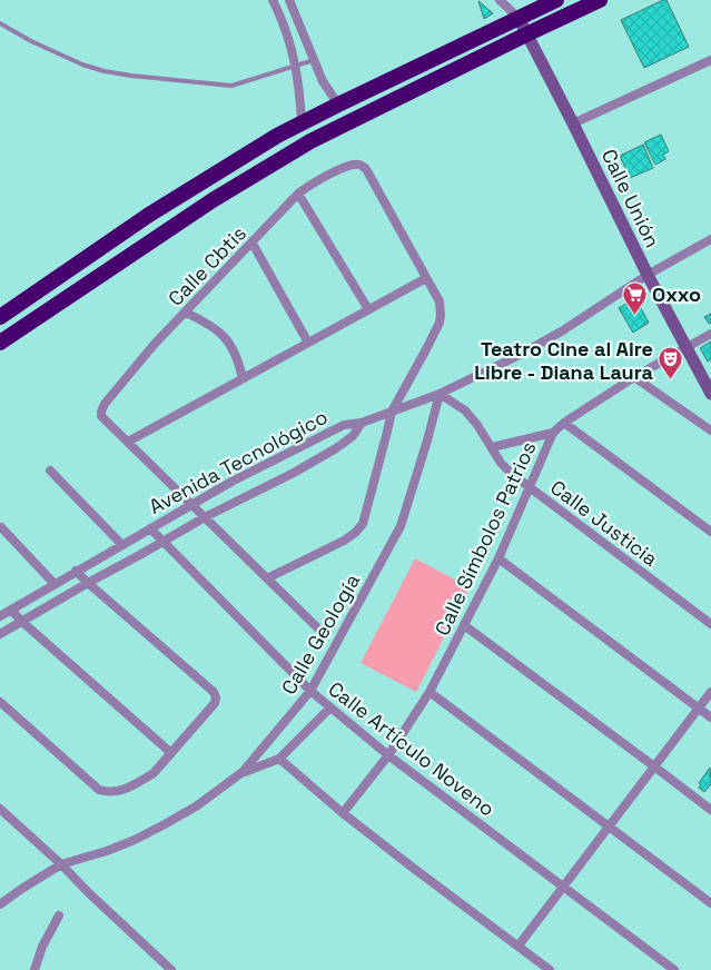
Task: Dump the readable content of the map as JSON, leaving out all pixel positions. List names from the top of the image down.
{
  "streets": {
    "street": [
      "Calle Unión",
      "Calle Cbtis",
      "Avenida Tecnológico",
      "Calle Justicia",
      "Calle Símbolos Patrios",
      "Calle Geología",
      "Calle Artículo Noveno"
    ]
  },
  "crossings": [
    ["Calle Unión", "Calle Símbolos Patrios"],
    ["Avenida Tecnológico", "Calle Artículo Noveno"],
    ["Calle Justicia", "Calle Símbolos Patrios"],
    ["Calle Justicia", "Calle Geología"],
    ["Calle Símbolos Patrios", "Calle Artículo Noveno"],
    ["Calle Geología", "Calle Artículo Noveno"]
  ],
  "places": {
    "supermarket": ["Oxxo"],
    "theatre": ["Teatro Cine al Aire Libre - Diana Laura"]
  }
}
